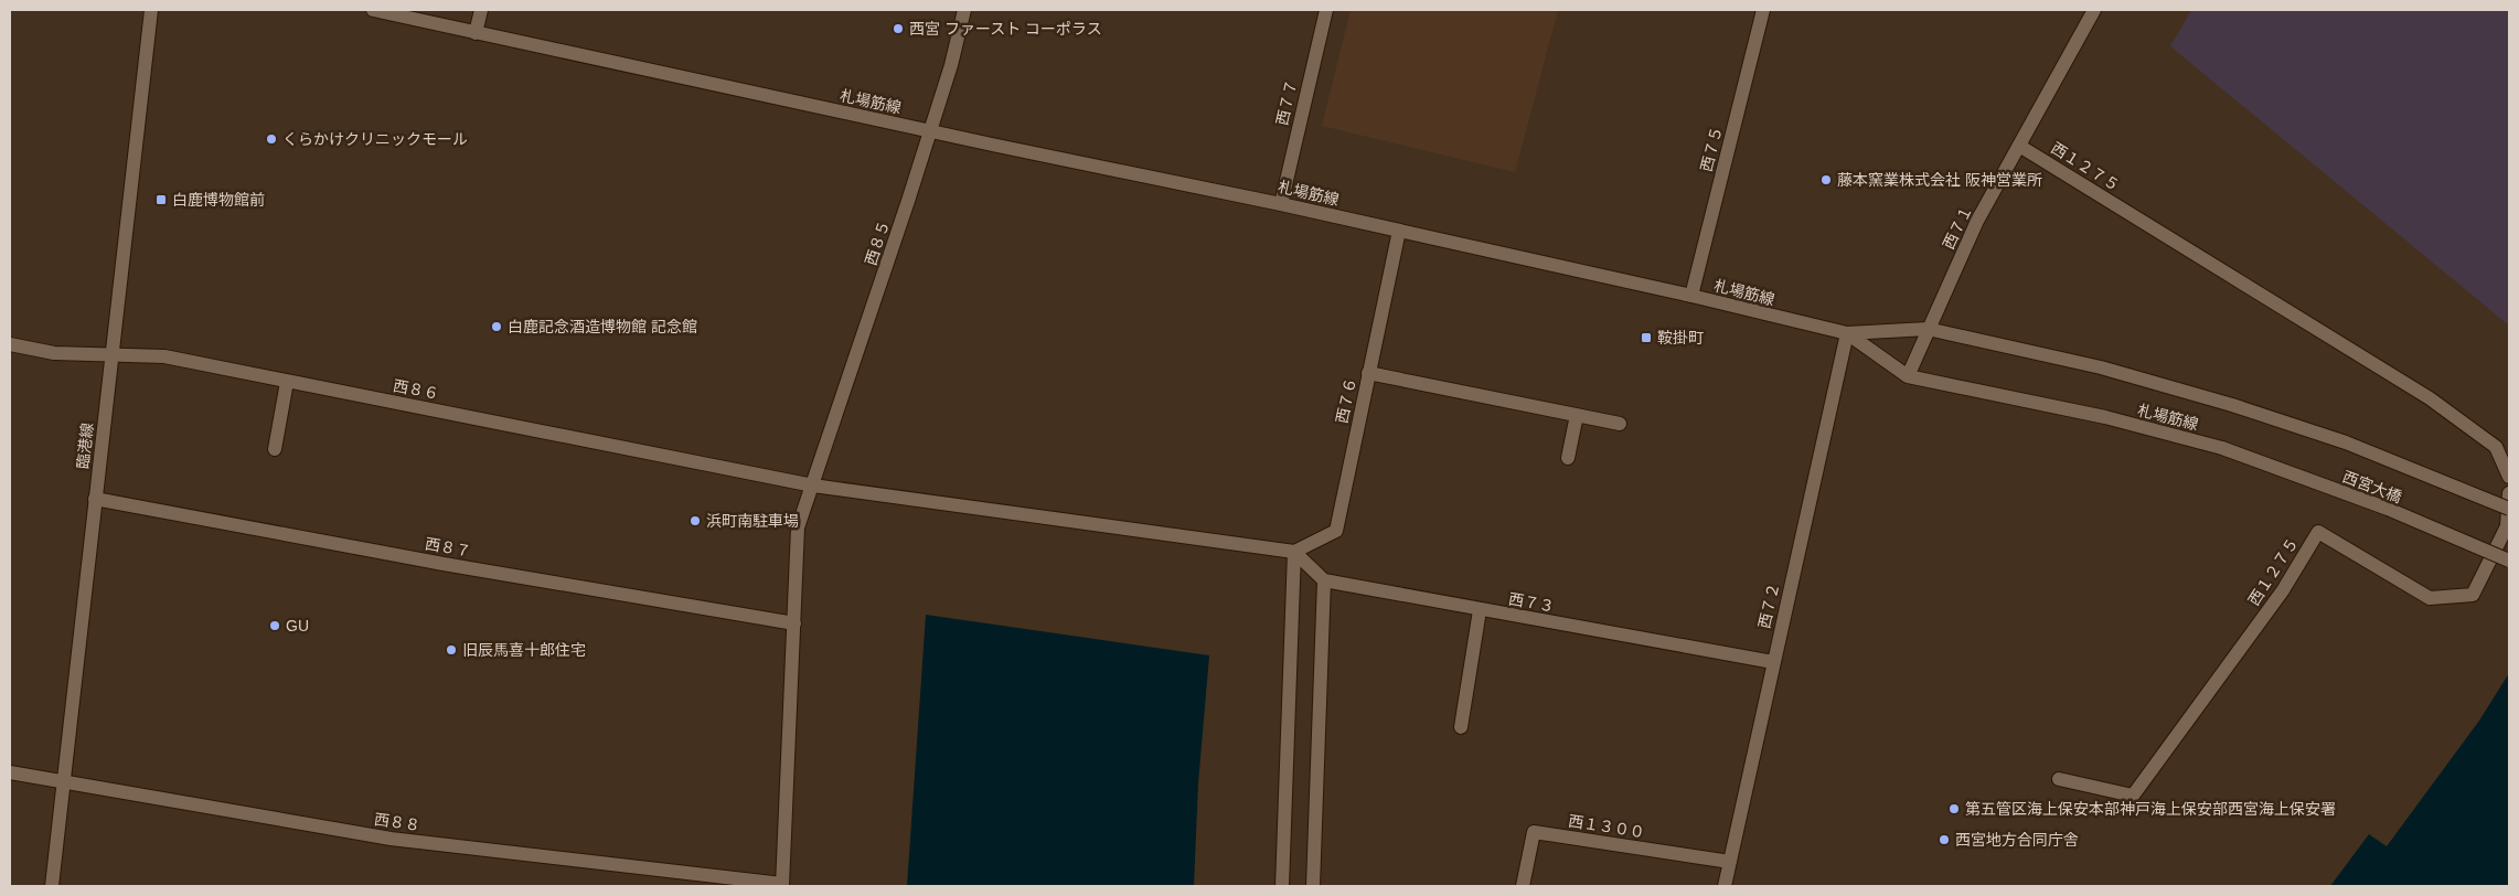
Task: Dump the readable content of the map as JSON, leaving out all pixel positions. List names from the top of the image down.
{
  "streets": {
    "street": [
      "札場筋線",
      "西７７",
      "西７５",
      "西１２７５",
      "西７１",
      "西８５",
      "西８６",
      "西７６",
      "臨港線",
      "西宮大橋",
      "西８７",
      "西７３",
      "西７２",
      "西８８",
      "西１３００"
    ]
  },
  "crossings": [
    ["札場筋線", "西７７"],
    ["札場筋線", "西７５"],
    ["札場筋線", "西７１"],
    ["札場筋線", "西８５"],
    ["札場筋線", "西７６"],
    ["札場筋線", "西宮大橋"],
    ["札場筋線", "西７２"],
    ["西１２７５", "西７１"],
    ["西７１", "西宮大橋"],
    ["西８５", "西８６"],
    ["西８５", "西８７"],
    ["西８５", "西８８"],
    ["西８６", "西７６"],
    ["西８６", "臨港線"],
    ["臨港線", "西８７"],
    ["臨港線", "西８８"],
    ["西宮大橋", "西７２"],
    ["西７３", "西７２"],
    ["西７２", "西１３００"]
  ],
  "places": {
    "other": [
      "西宮 ファースト コーポラス",
      "くらかけクリニックモール",
      "藤本窯業株式会社 阪神営業所",
      "白鹿記念酒造博物館 記念館",
      "浜町南駐車場",
      "GU",
      "旧辰馬喜十郎住宅",
      "第五管区海上保安本部神戸海上保安部西宮海上保安署",
      "西宮地方合同庁舎"
    ],
    "transit": ["白鹿博物館前", "鞍掛町"]
  }
}
